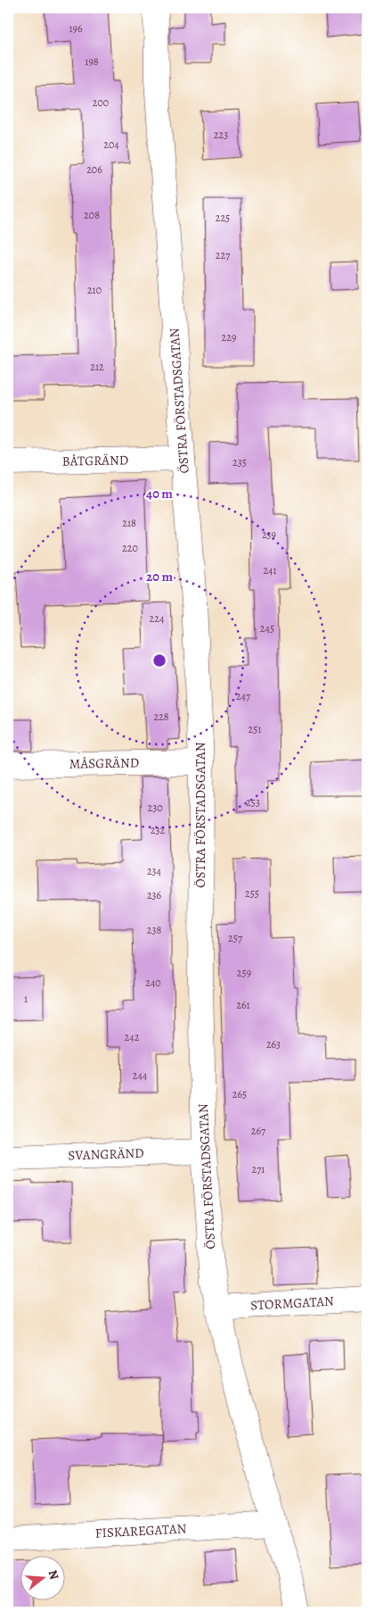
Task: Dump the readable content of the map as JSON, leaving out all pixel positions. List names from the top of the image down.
{
  "streets": {
    "street": [
      "ÖSTRA FÖRSTADSGATAN",
      "BÅTGRÄND",
      "MÅSGRÄND",
      "SVANGRÄND",
      "STORMGATAN",
      "FISKAREGATAN"
    ]
  },
  "crossings": [
    ["ÖSTRA FÖRSTADSGATAN", "BÅTGRÄND"],
    ["ÖSTRA FÖRSTADSGATAN", "MÅSGRÄND"],
    ["ÖSTRA FÖRSTADSGATAN", "SVANGRÄND"],
    ["ÖSTRA FÖRSTADSGATAN", "STORMGATAN"],
    ["ÖSTRA FÖRSTADSGATAN", "FISKAREGATAN"]
  ],
  "house_numbers": [
    "196",
    "198",
    "200",
    "223",
    "204",
    "206",
    "208",
    "225",
    "227",
    "210",
    "229",
    "212",
    "235",
    "218",
    "239",
    "220",
    "241",
    "224",
    "245",
    "247",
    "228",
    "251",
    "253",
    "230",
    "232",
    "234",
    "255",
    "236",
    "238",
    "257",
    "259",
    "240",
    "1",
    "261",
    "242",
    "263",
    "244",
    "265",
    "267",
    "271"
  ],
  "north": "right",
  "rings": ["40 m", "20 m"]
}
